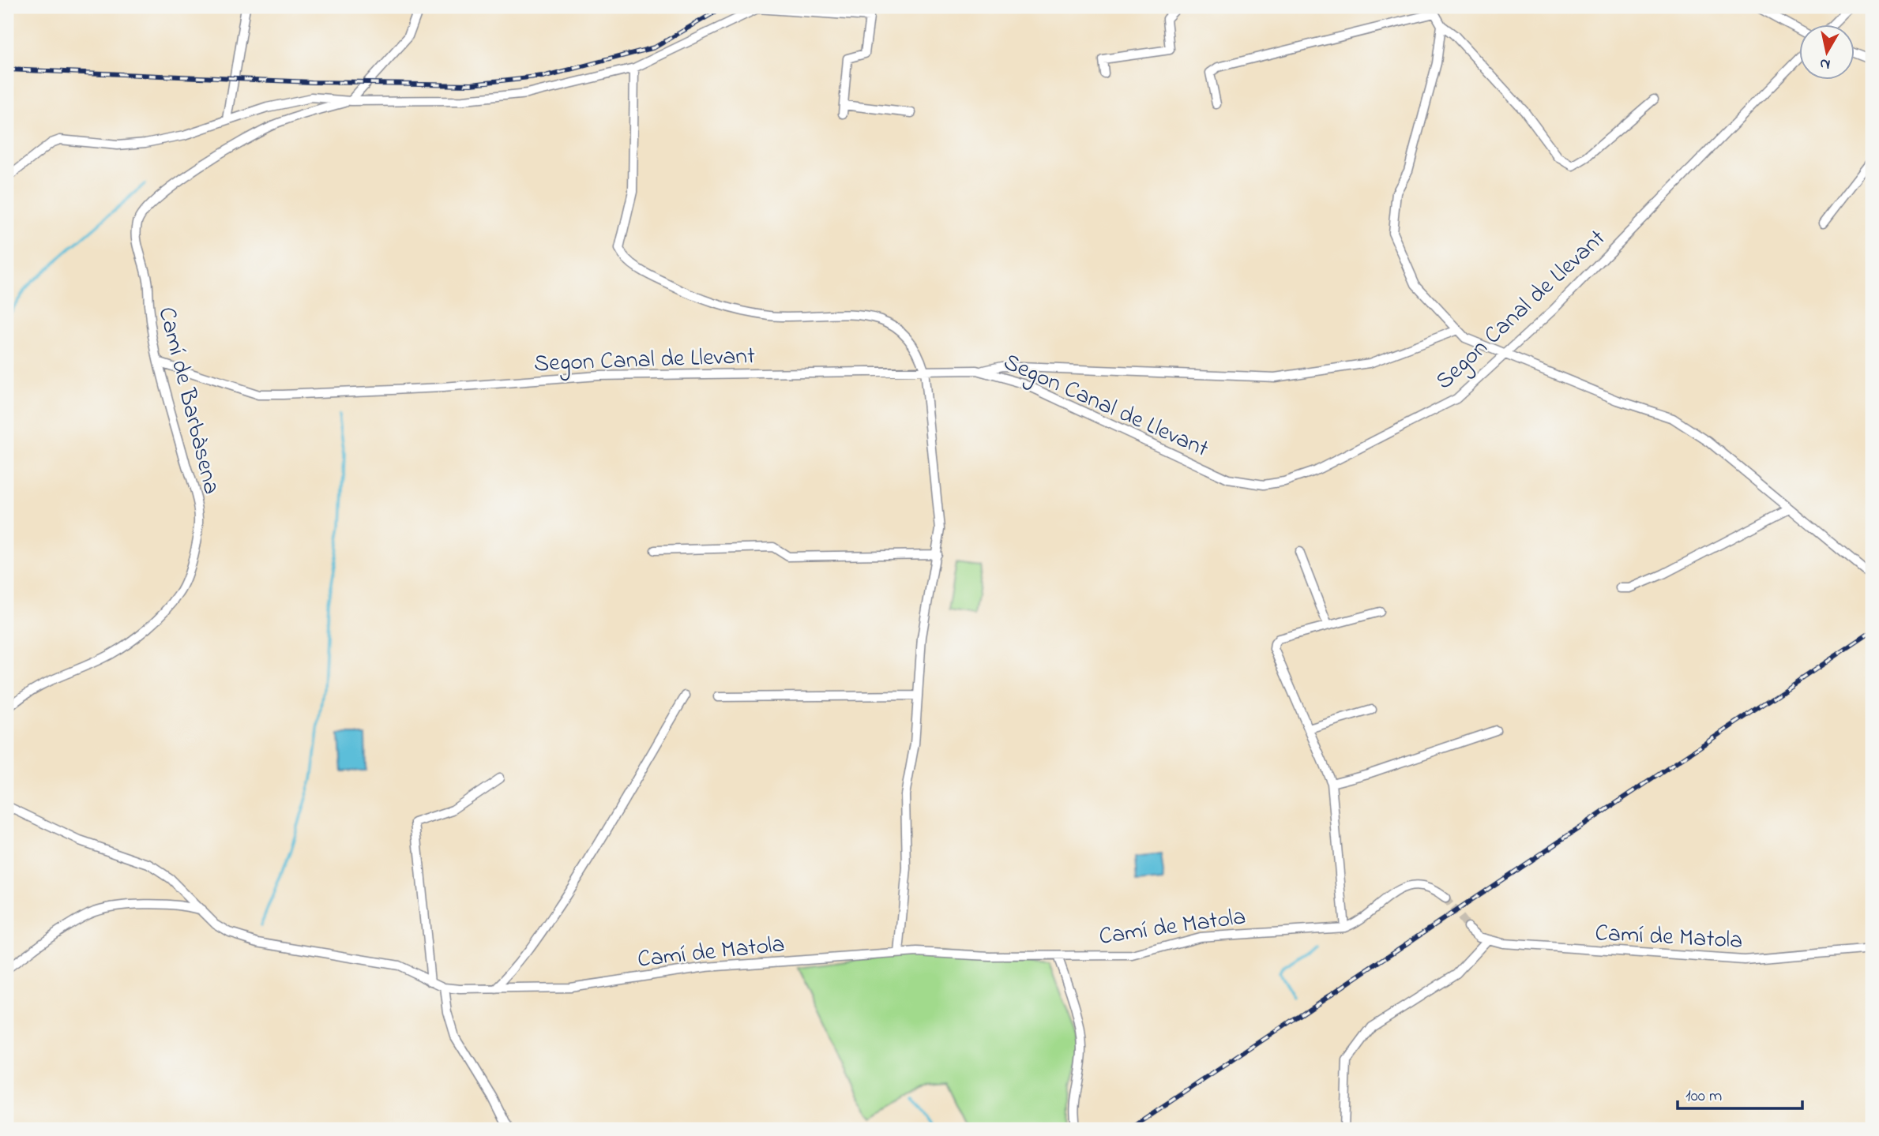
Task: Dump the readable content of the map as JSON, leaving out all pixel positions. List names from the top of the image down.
{
  "streets": {
    "street": ["Segon Canal de Llevant", "Camí de Barbàsena", "Camí de Matola"]
  },
  "crossings": [
    ["Segon Canal de Llevant", "Camí de Barbàsena"]
  ],
  "scale_bar": "100 m",
  "north": "bottom"
}
